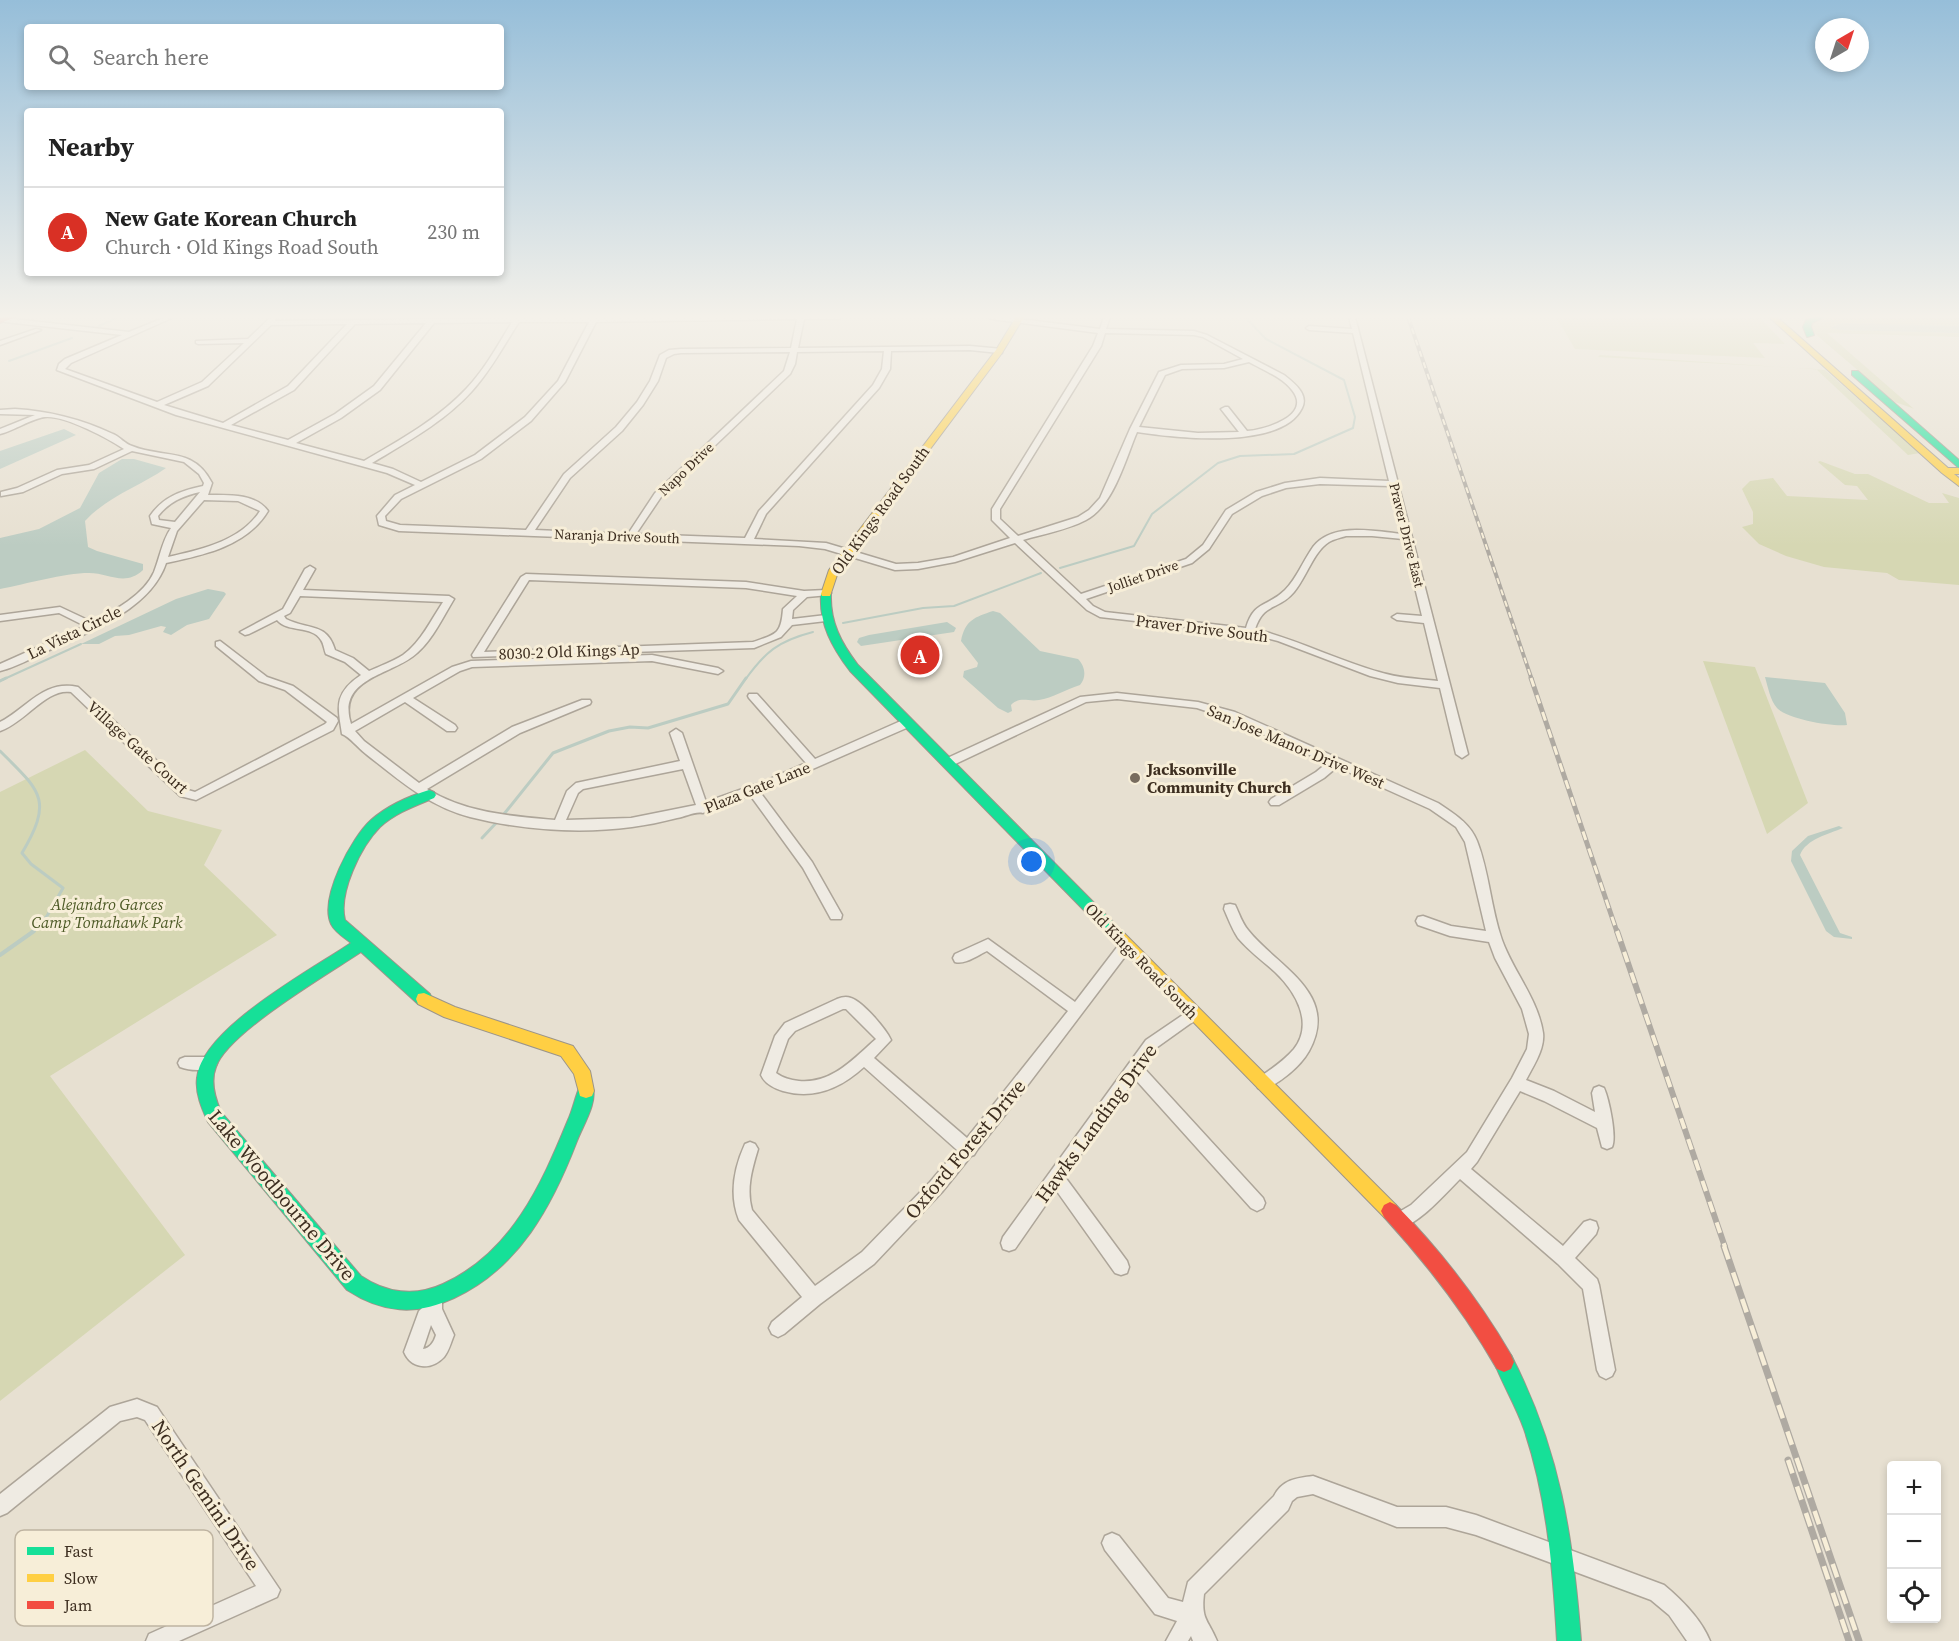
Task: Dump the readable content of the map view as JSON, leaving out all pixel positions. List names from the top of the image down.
{
  "streets": {
    "street": [
      "Napo Drive",
      "Old Kings Road South",
      "Praver Drive East",
      "Naranja Drive South",
      "Jolliet Drive",
      "Praver Drive South",
      "La Vista Circle",
      "8030-2 Old Kings Ap",
      "San Jose Manor Drive West",
      "Village Gate Court",
      "Plaza Gate Lane",
      "Hawks Landing Drive",
      "Oxford Forest Drive",
      "Lake Woodbourne Drive",
      "North Gemini Drive"
    ]
  },
  "crossings": [
    ["Napo Drive", "Naranja Drive South"],
    ["Old Kings Road South", "Naranja Drive South"],
    ["Old Kings Road South", "San Jose Manor Drive West"],
    ["Old Kings Road South", "Plaza Gate Lane"],
    ["Old Kings Road South", "Hawks Landing Drive"],
    ["Old Kings Road South", "Oxford Forest Drive"],
    ["Praver Drive East", "Jolliet Drive"],
    ["Praver Drive East", "Praver Drive South"],
    ["Naranja Drive South", "Praver Drive South"],
    ["Jolliet Drive", "Praver Drive South"],
    ["Plaza Gate Lane", "Lake Woodbourne Drive"]
  ],
  "parks": ["Alejandro Garces Camp Tomahawk Park"],
  "places": ["Jacksonville Community Church"],
  "legend": ["Fast", "Slow", "Jam"],
  "north": "top right",
  "page": {
    "search": "Search here",
    "heading": "Nearby",
    "list": [
      {
        "mark": "A",
        "name": "New Gate Korean Church",
        "note": "Church · Old Kings Road South",
        "value": "230 m"
      }
    ],
    "pins": "A",
    "map_buttons": ["+", "−"]
  }
}
